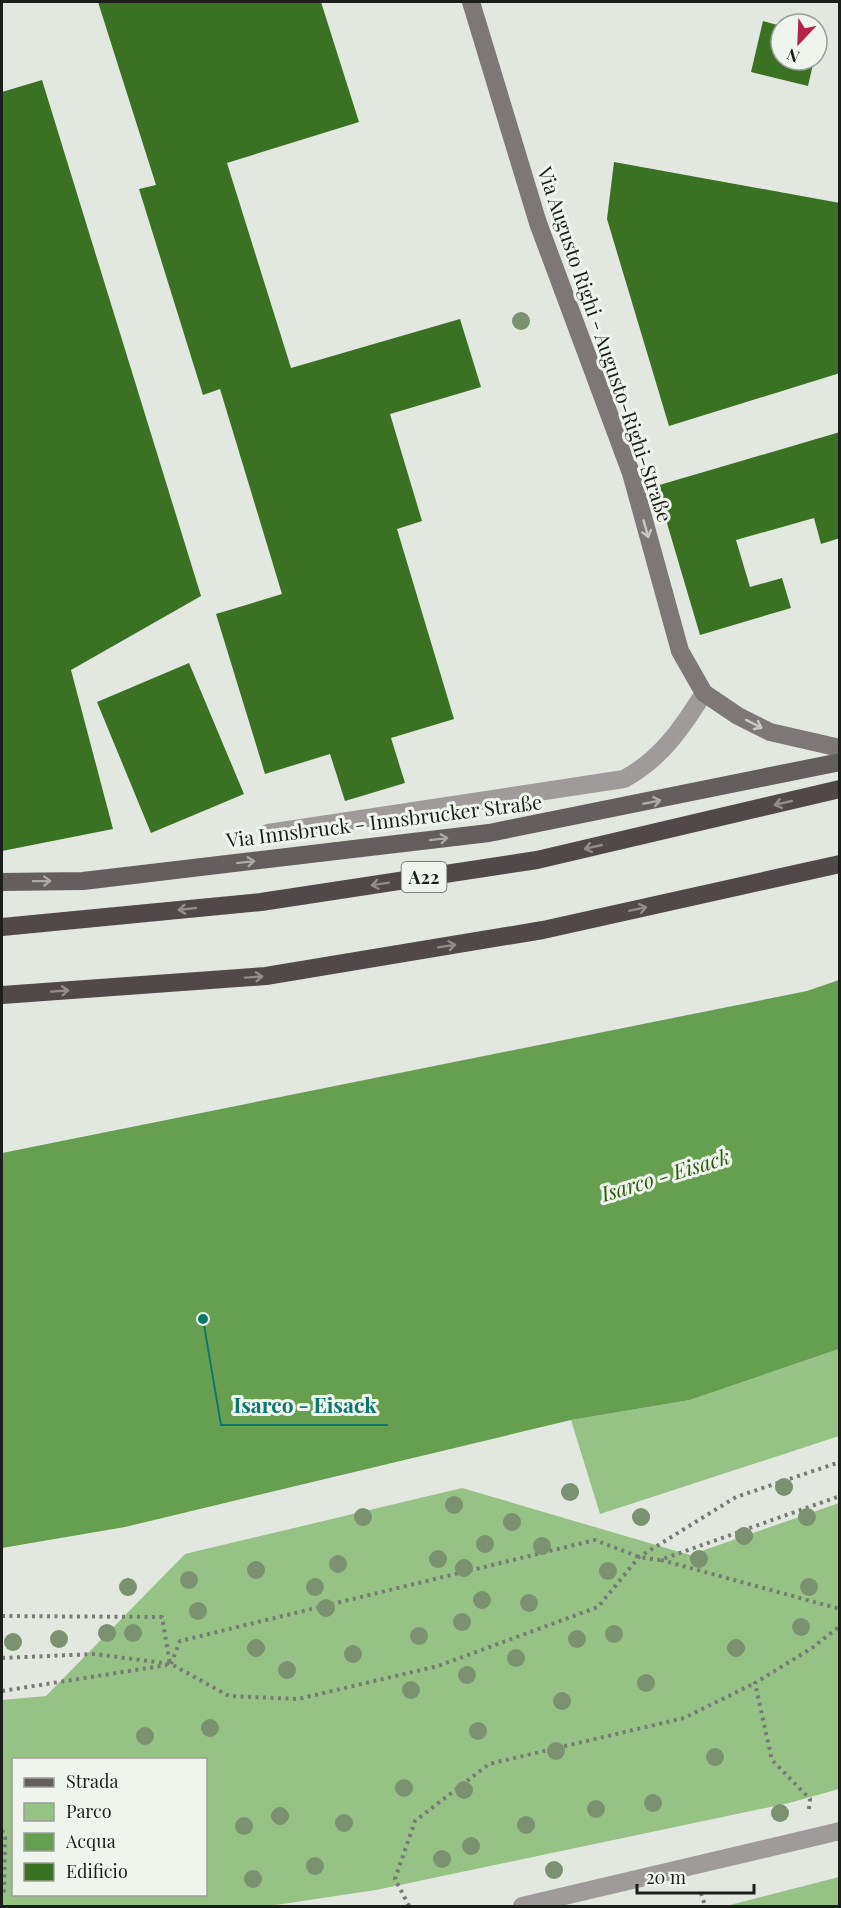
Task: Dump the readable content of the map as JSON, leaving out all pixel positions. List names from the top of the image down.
{
  "streets": {
    "highway": ["A22"],
    "main road": ["Via Augusto Righi - Augusto-Righi-Straße", "Via Innsbruck - Innsbrucker Straße"]
  },
  "one_way": ["Via Augusto Righi - Augusto-Righi-Straße", "Via Innsbruck - Innsbrucker Straße"],
  "water": ["Isarco - Eisack"],
  "places": ["Isarco - Eisack"],
  "legend": [
    "Strada",
    "Parco",
    "Acqua",
    "Edificio"
  ],
  "scale_bar": "20 m",
  "north": "bottom left"
}
